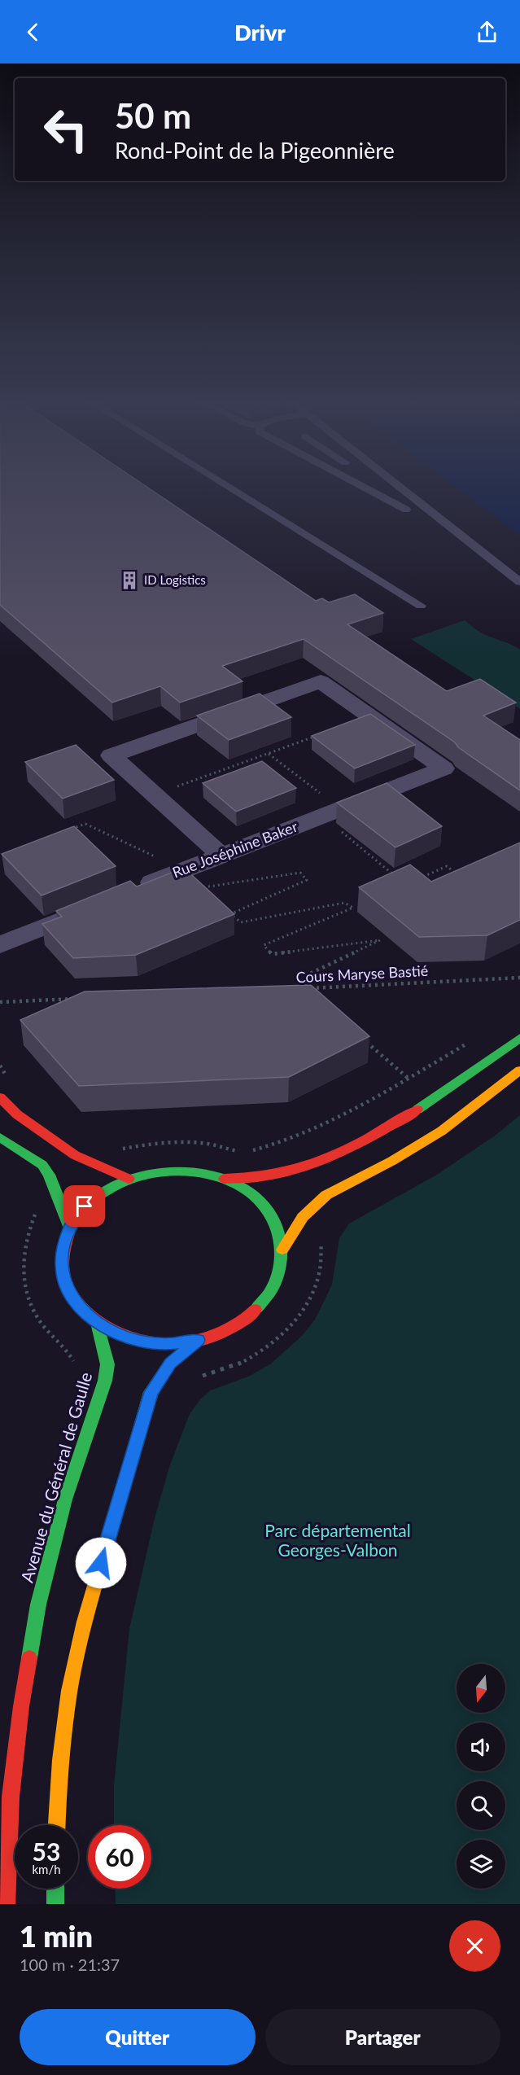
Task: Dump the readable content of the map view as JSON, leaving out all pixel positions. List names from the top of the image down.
{
  "streets": {
    "main road": ["Avenue du Général de Gaulle"],
    "street": ["Rue Joséphine Baker"],
    "path": ["Cours Maryse Bastié"]
  },
  "parks": ["Parc départemental Georges-Valbon"],
  "places": {
    "building": ["ID Logistics"]
  },
  "north": "bottom",
  "page": {
    "header": "Drivr",
    "turn": ["50 m", "Rond-Point de la Pigeonnière"],
    "speed": "53 km/h",
    "limit": "60",
    "heading": ["1 min", "100 m · 21:37"],
    "buttons": ["Quitter", "Partager"]
  }
}
